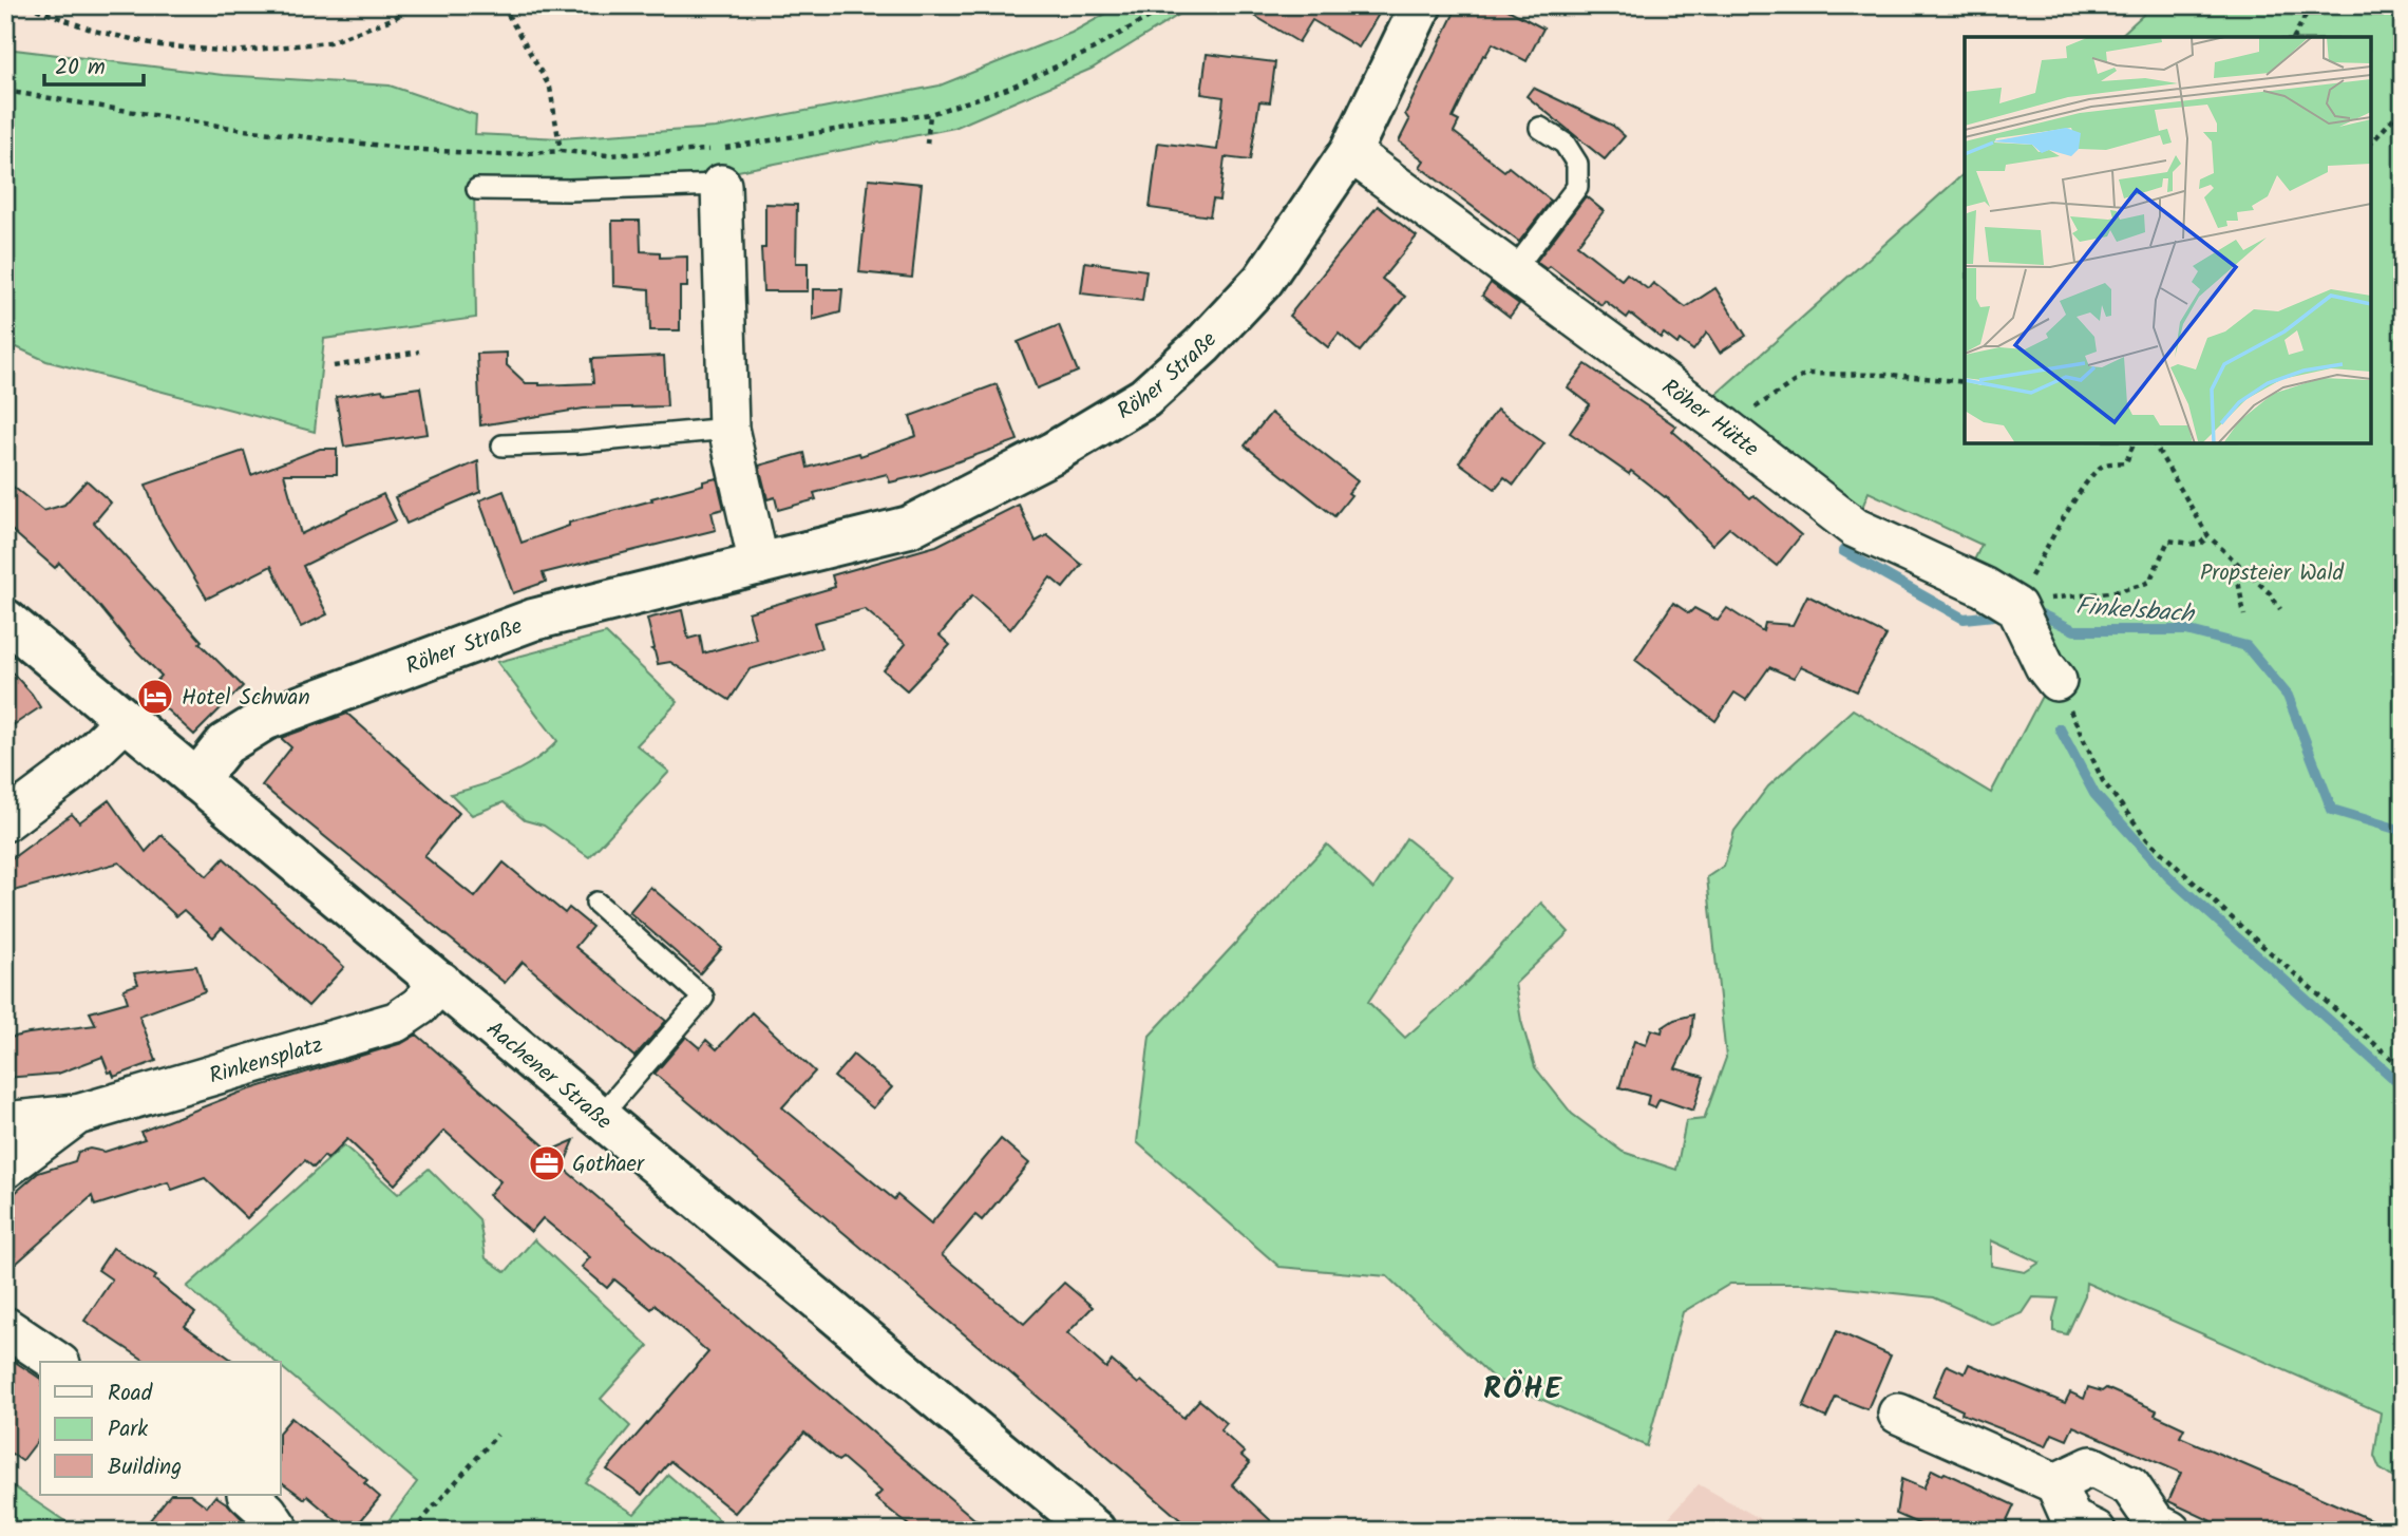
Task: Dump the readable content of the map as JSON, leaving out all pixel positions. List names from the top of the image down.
{
  "streets": {
    "main road": ["Röher Straße", "Aachener Straße"],
    "street": ["Röher Hütte", "Rinkensplatz"]
  },
  "crossings": [
    ["Röher Straße", "Röher Hütte"],
    ["Röher Straße", "Aachener Straße"],
    ["Rinkensplatz", "Aachener Straße"]
  ],
  "districts": ["RÖHE"],
  "water": ["Finkelsbach"],
  "parks": ["Propsteier Wald"],
  "places": {
    "hotel": ["Hotel Schwan"],
    "office": ["Gothaer"]
  },
  "legend": ["Road", "Park", "Building"],
  "scale_bar": "20 m"
}
